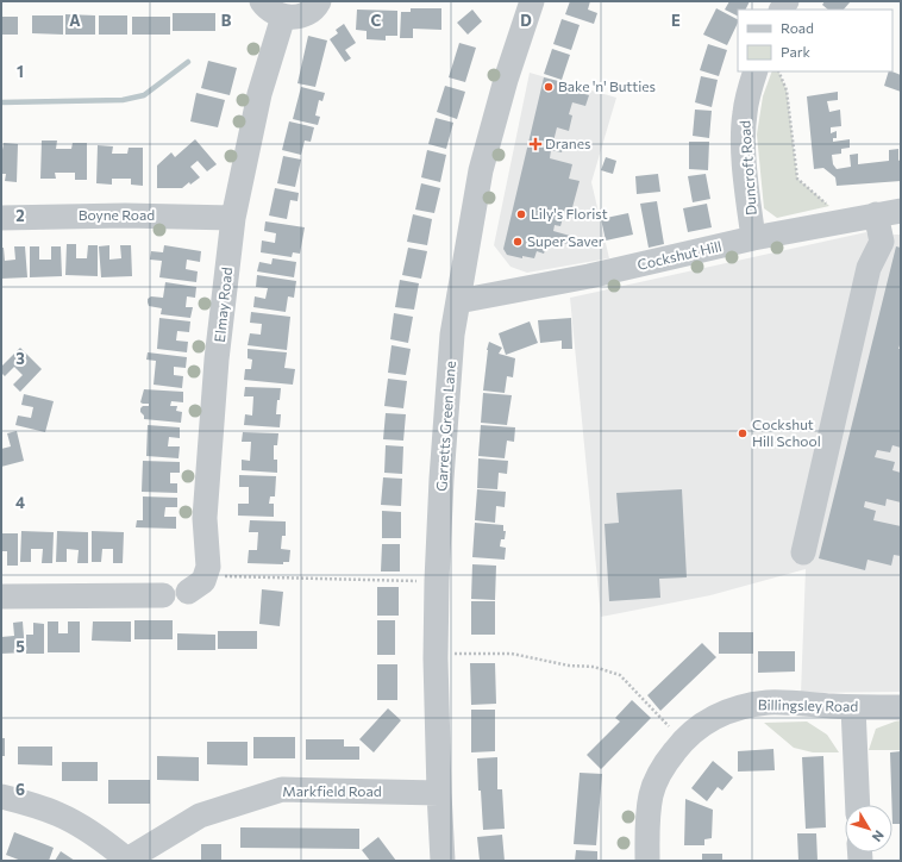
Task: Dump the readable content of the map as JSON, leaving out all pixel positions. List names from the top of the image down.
{
  "streets": {
    "street": [
      "Duncroft Road",
      "Boyne Road",
      "Cockshut Hill",
      "Elmay Road",
      "Garretts Green Lane",
      "Billingsley Road",
      "Markfield Road"
    ]
  },
  "crossings": [
    ["Duncroft Road", "Cockshut Hill"],
    ["Boyne Road", "Elmay Road"],
    ["Cockshut Hill", "Garretts Green Lane"],
    ["Garretts Green Lane", "Markfield Road"]
  ],
  "places": {
    "other": [
      "Bake 'n' Butties",
      "Lily's Florist",
      "Super Saver",
      "Cockshut Hill School"
    ],
    "health": ["Dranes"]
  },
  "legend": ["Road", "Park"],
  "north": "bottom right",
  "grid": {
    "columns": [
      "A",
      "B",
      "C",
      "D",
      "E"
    ],
    "rows": [
      "1",
      "2",
      "3",
      "4",
      "5",
      "6"
    ]
  }
}
